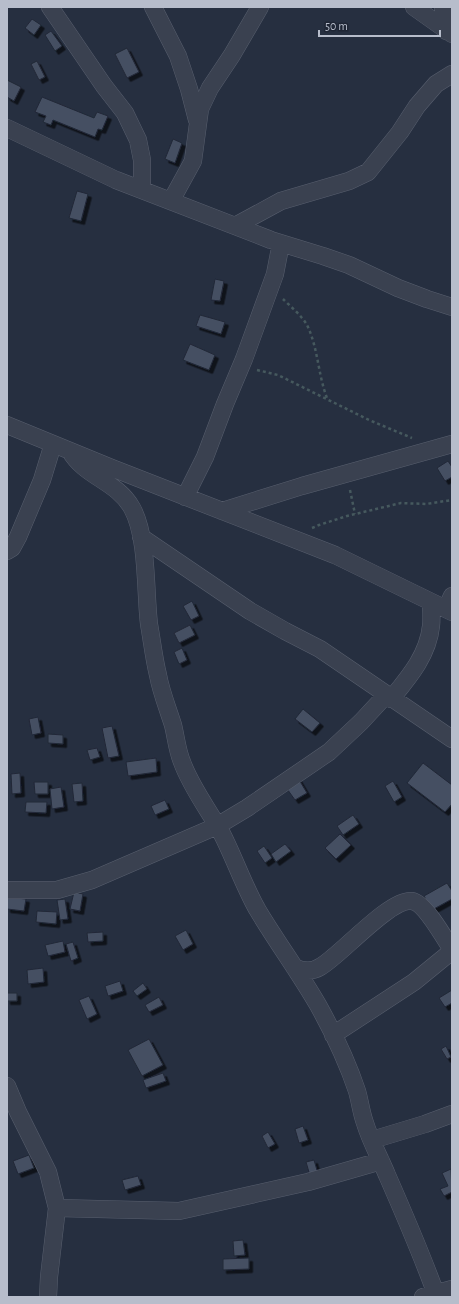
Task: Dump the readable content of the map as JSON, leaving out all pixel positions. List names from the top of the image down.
{
  "scale_bar": "50 m"
}
